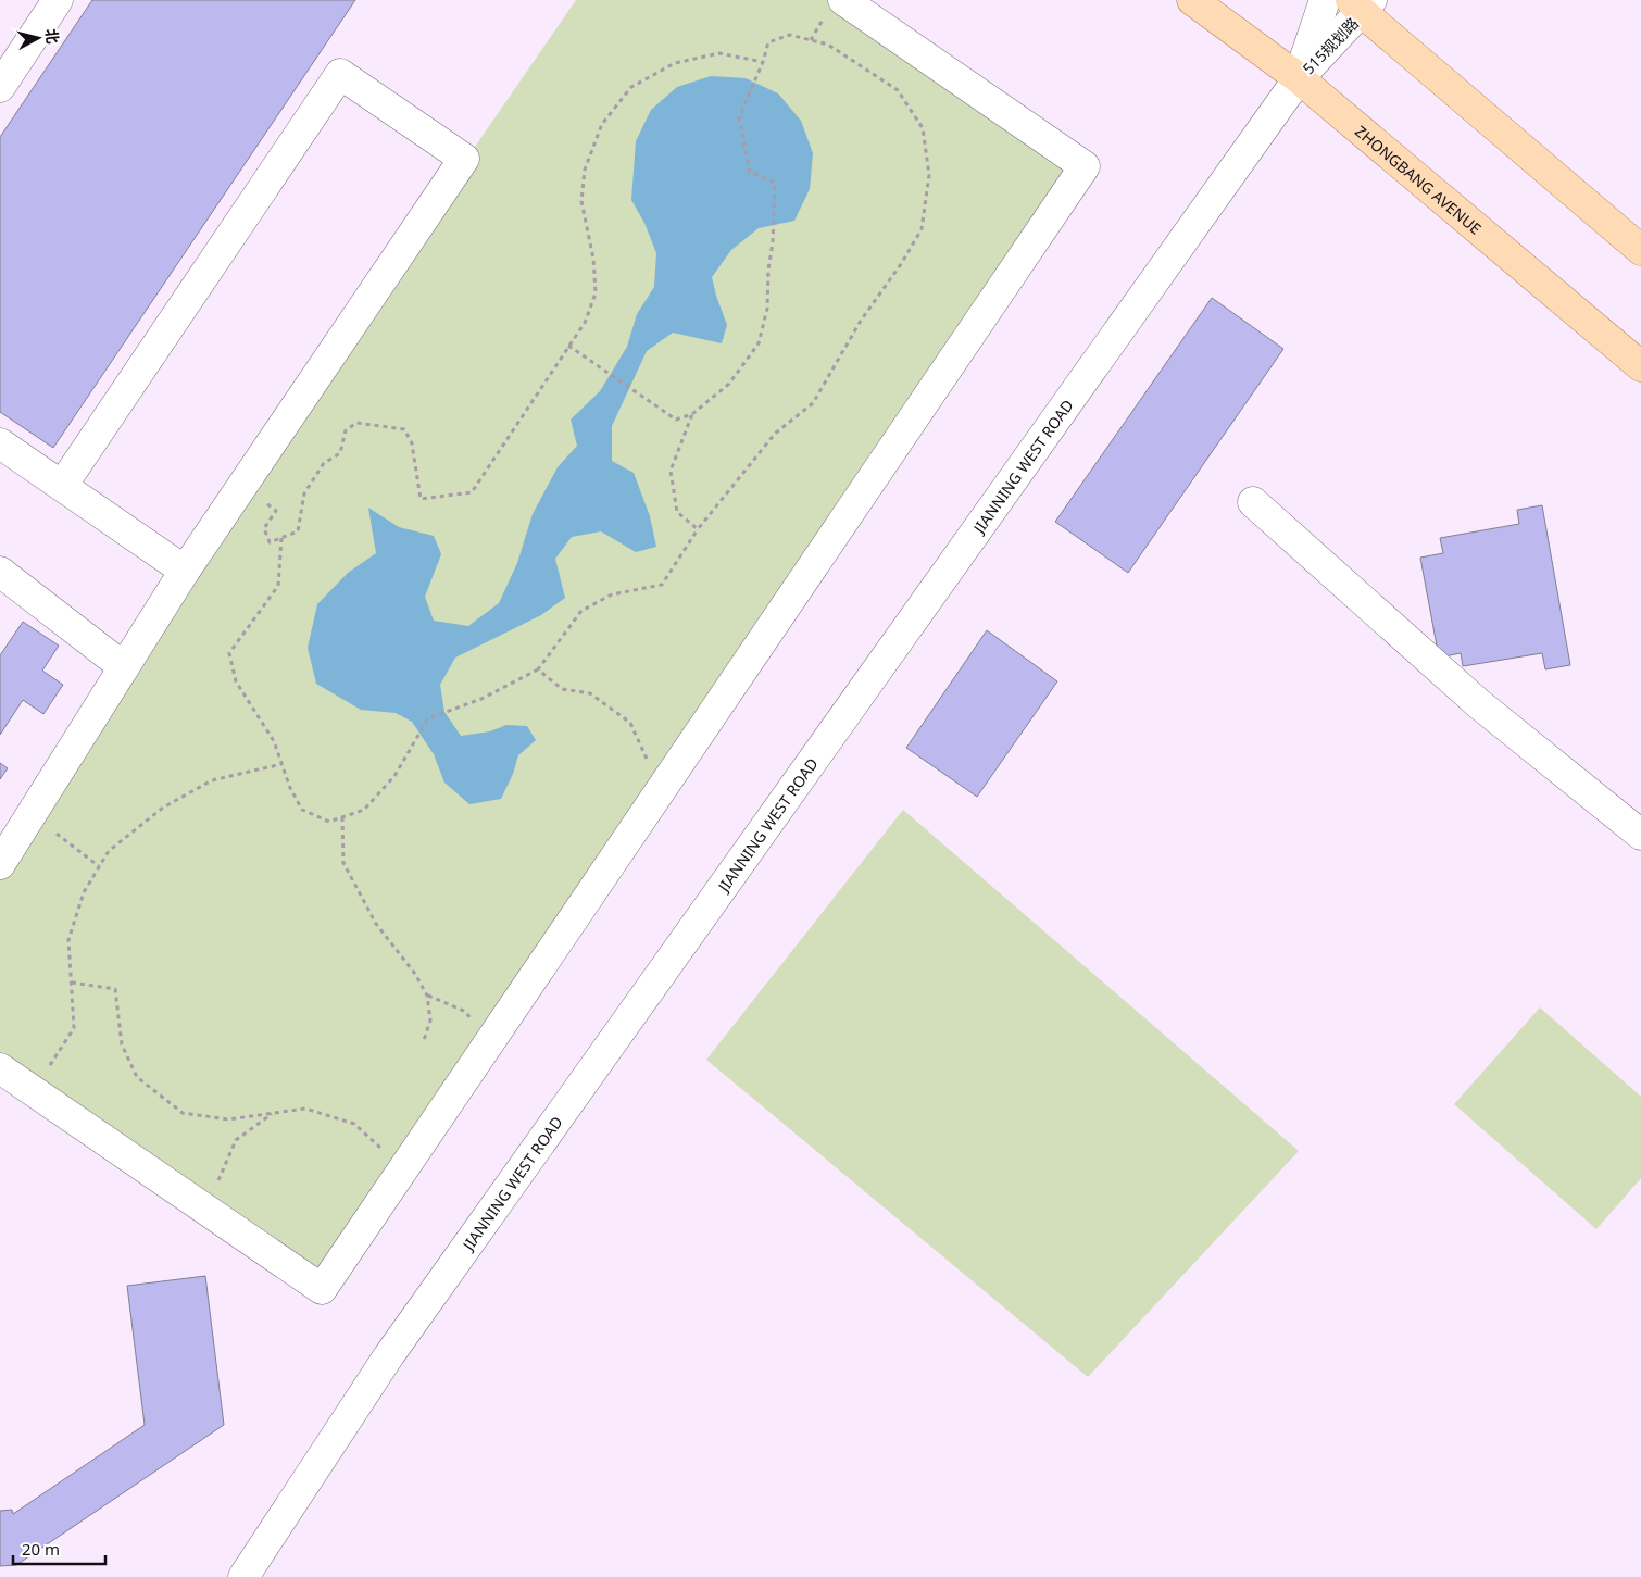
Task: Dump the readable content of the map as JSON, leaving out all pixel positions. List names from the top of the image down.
{
  "streets": {
    "main road": ["ZHONGBANG AVENUE"],
    "street": ["515规划路", "JIANNING WEST ROAD"]
  },
  "crossings": [
    ["515规划路", "ZHONGBANG AVENUE"],
    ["515规划路", "JIANNING WEST ROAD"],
    ["ZHONGBANG AVENUE", "JIANNING WEST ROAD"]
  ],
  "scale_bar": "20 m",
  "north": "right"
}
